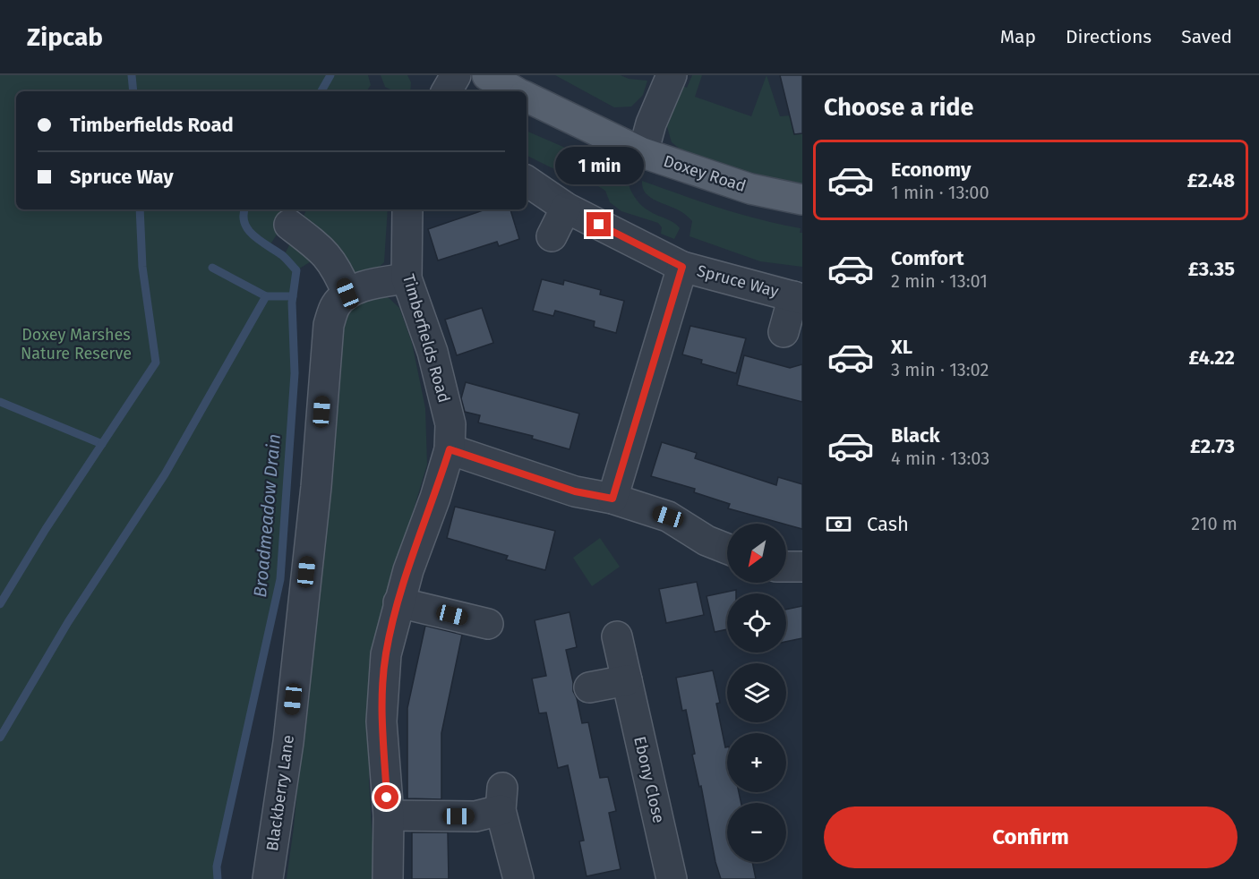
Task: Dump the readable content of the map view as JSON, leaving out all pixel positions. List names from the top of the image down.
{
  "streets": {
    "main road": ["Doxey Road"],
    "street": [
      "Spruce Way",
      "Timberfields Road",
      "Ebony Close",
      "Blackberry Lane"
    ]
  },
  "water": ["Broadmeadow Drain"],
  "parks": ["Doxey Marshes Nature Reserve"],
  "north": "bottom left",
  "page": {
    "header": "Zipcab",
    "nav": ["Map", "Directions", "Saved"],
    "heading": "Choose a ride",
    "banner": ["Timberfields Road", "Spruce Way"],
    "list": [
      {
        "name": "Economy",
        "note": "1 min · 13:00",
        "value": "£2.48"
      },
      {
        "name": "Comfort",
        "note": "2 min · 13:01",
        "value": "£3.35"
      },
      {
        "name": "XL",
        "note": "3 min · 13:02",
        "value": "£4.22"
      },
      {
        "name": "Black",
        "note": "4 min · 13:03",
        "value": "£2.73"
      }
    ],
    "bubble": "1 min",
    "pay": ["Cash", "210 m"],
    "map_buttons": ["+", "−"],
    "buttons": "Confirm"
  }
}
